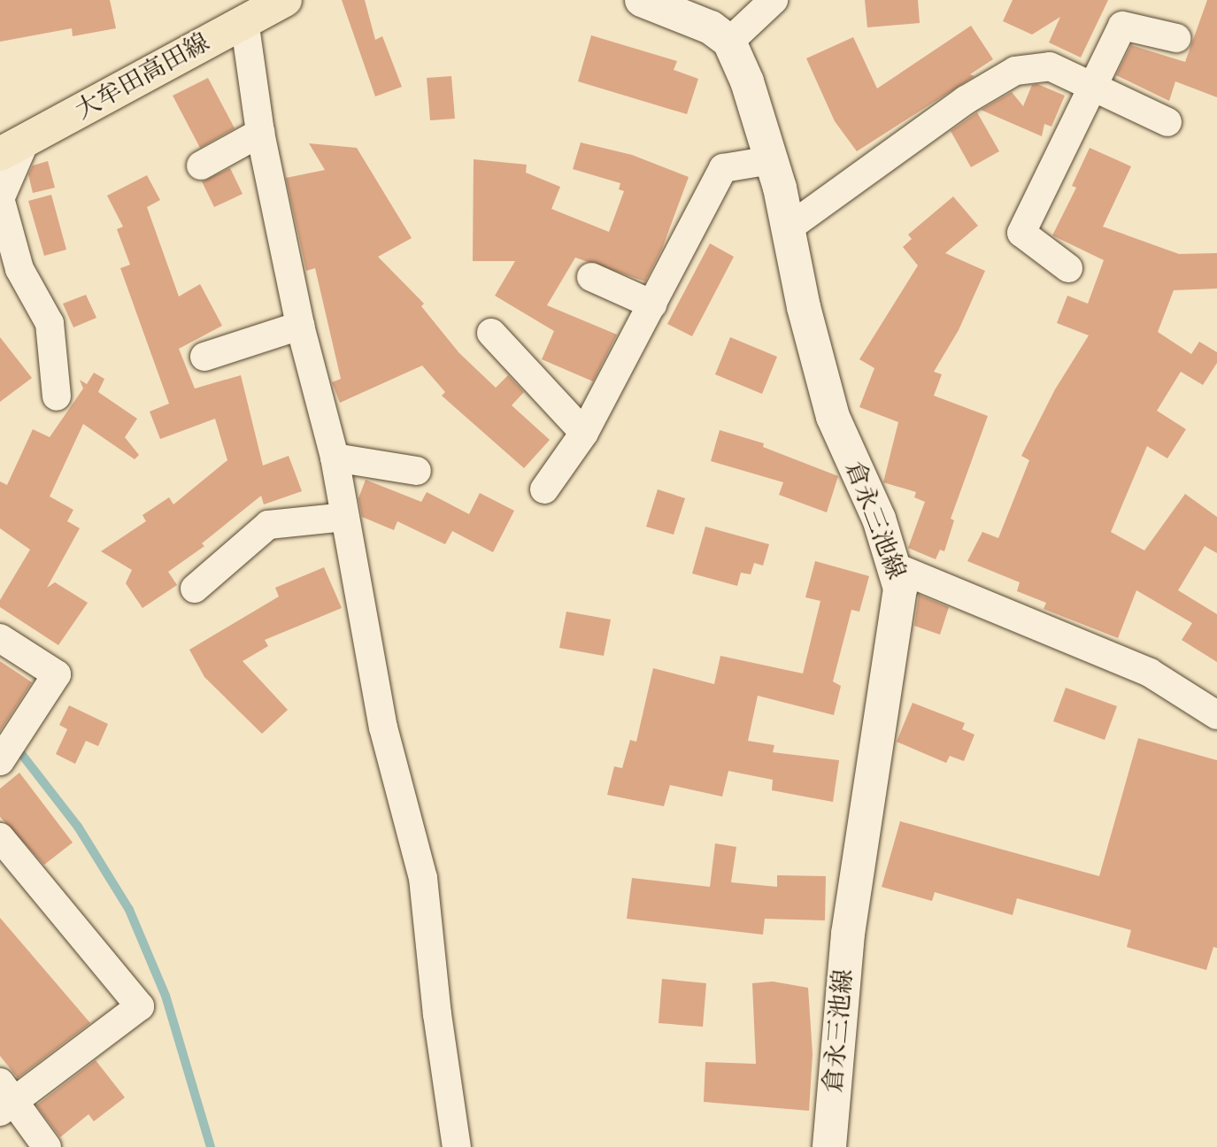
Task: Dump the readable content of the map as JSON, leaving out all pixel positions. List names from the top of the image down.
{
  "streets": {
    "main road": ["大牟田高田線", "倉永三池線"]
  }
}
